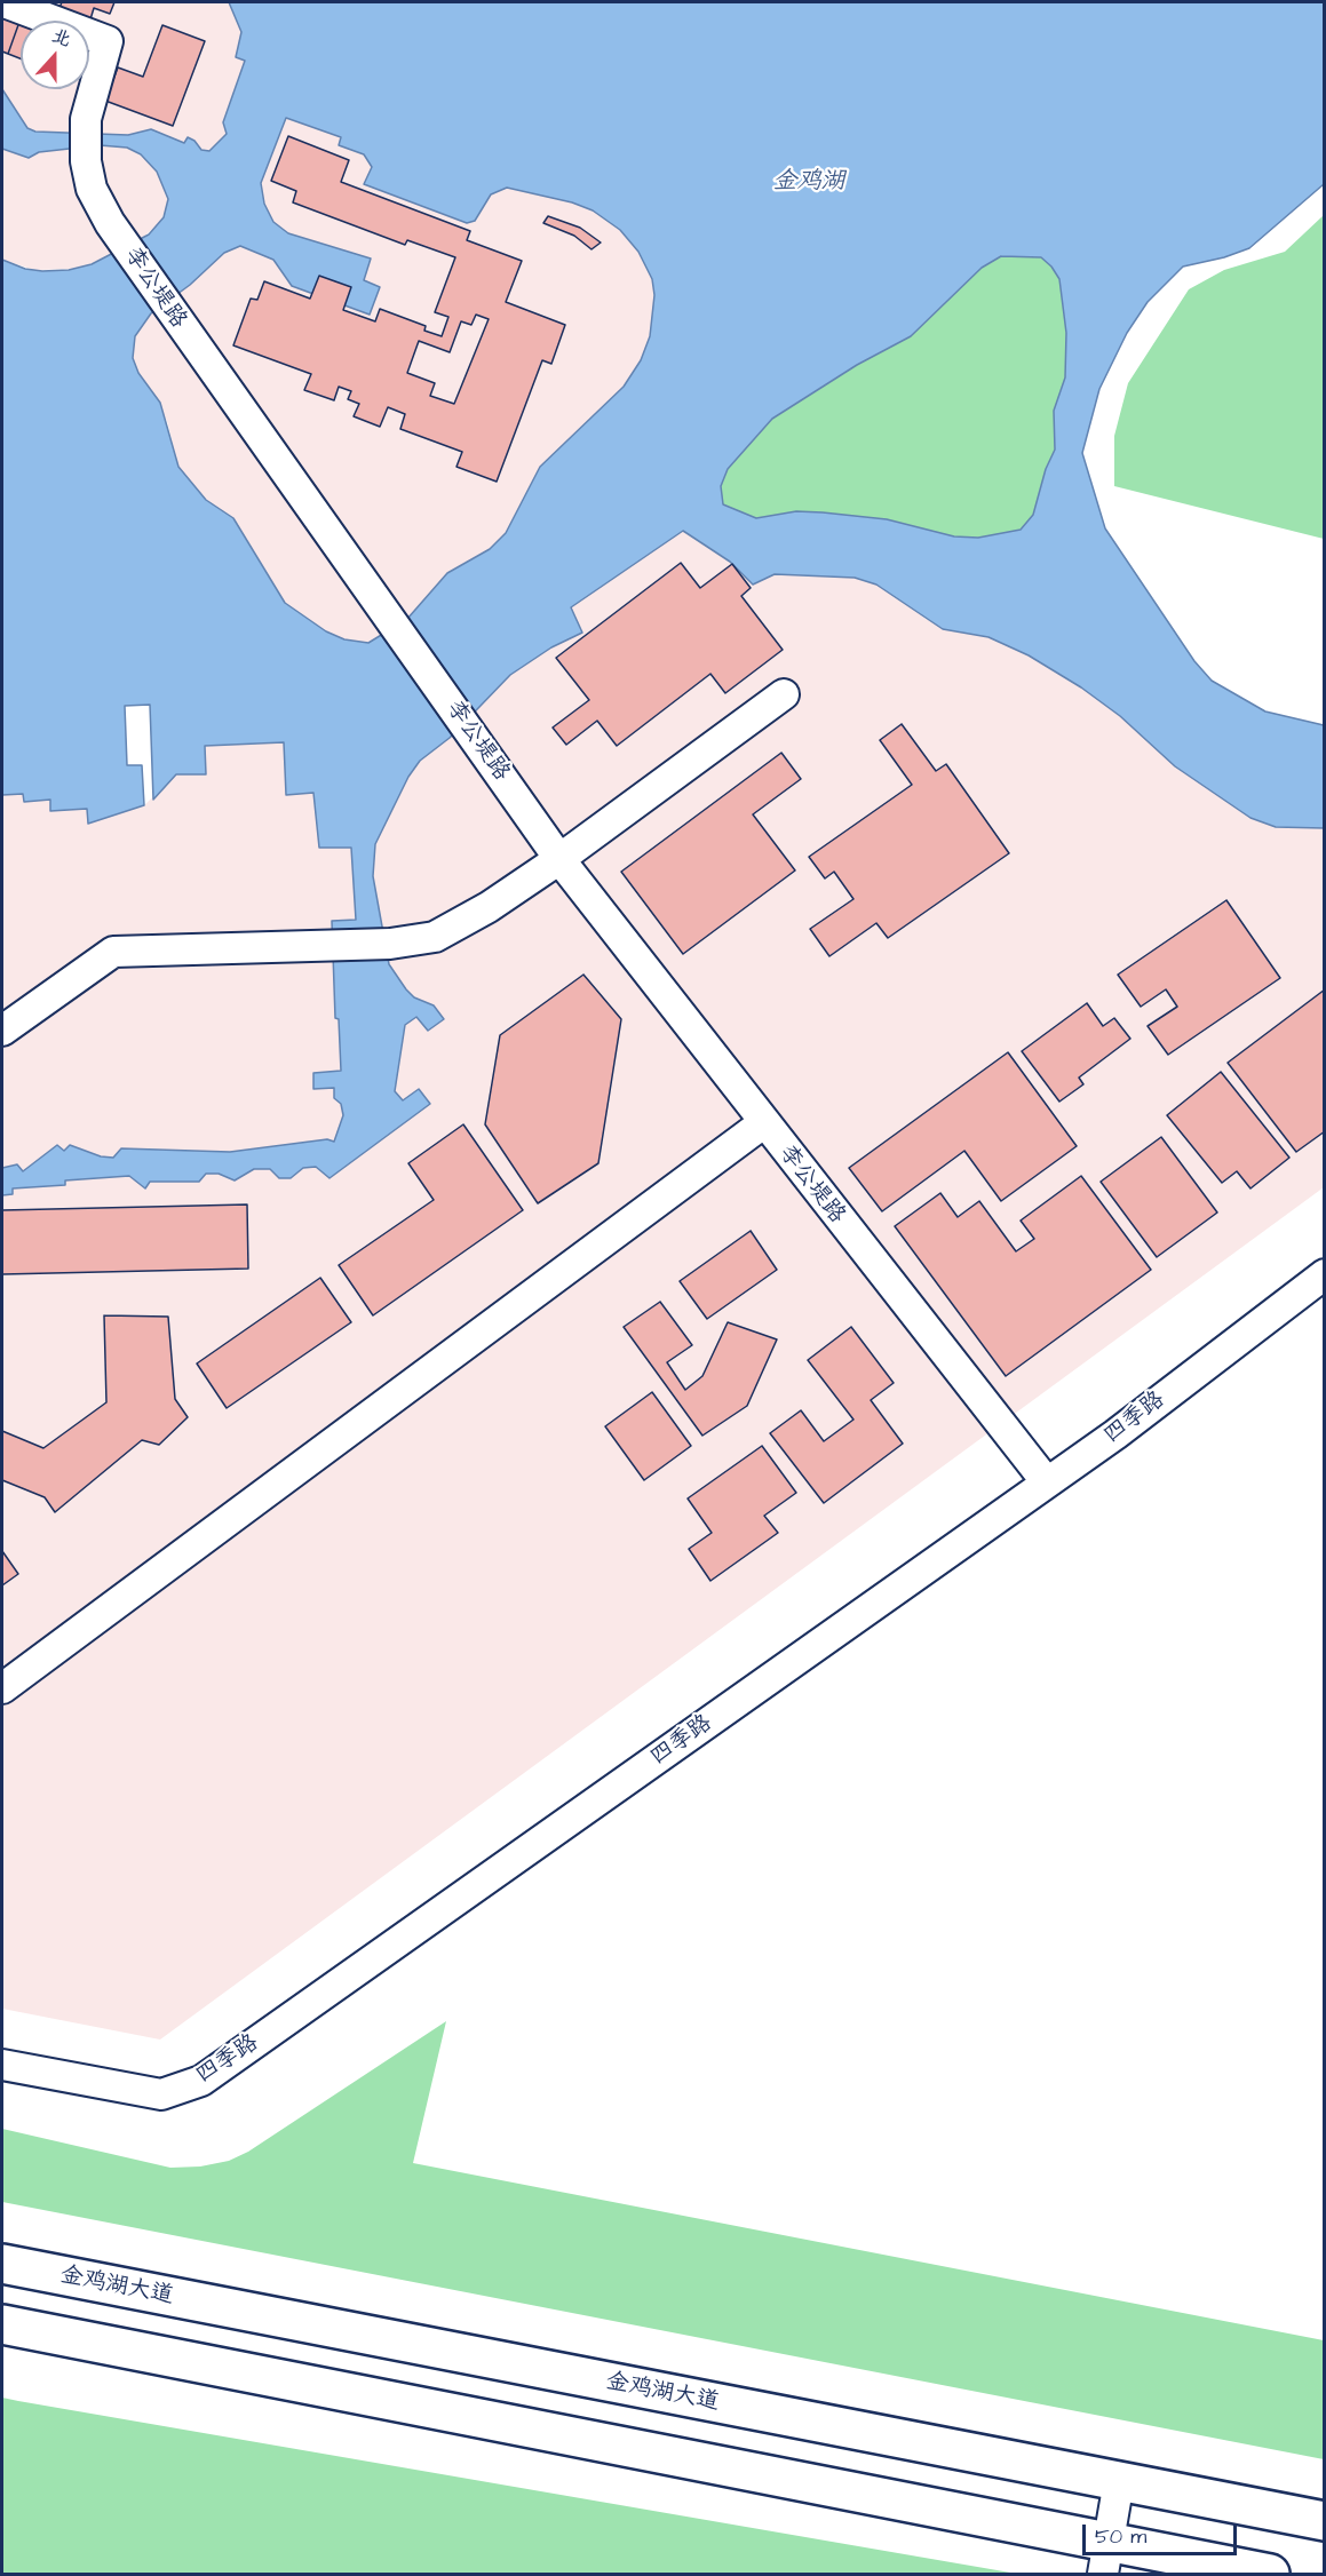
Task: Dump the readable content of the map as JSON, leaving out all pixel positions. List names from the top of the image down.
{
  "streets": {
    "main road": ["金鸡湖大道"],
    "street": ["李公堤路", "四季路"]
  },
  "crossings": [
    ["李公堤路", "四季路"]
  ],
  "water": ["金鸡湖"],
  "scale_bar": "50 m",
  "north": "top"
}
